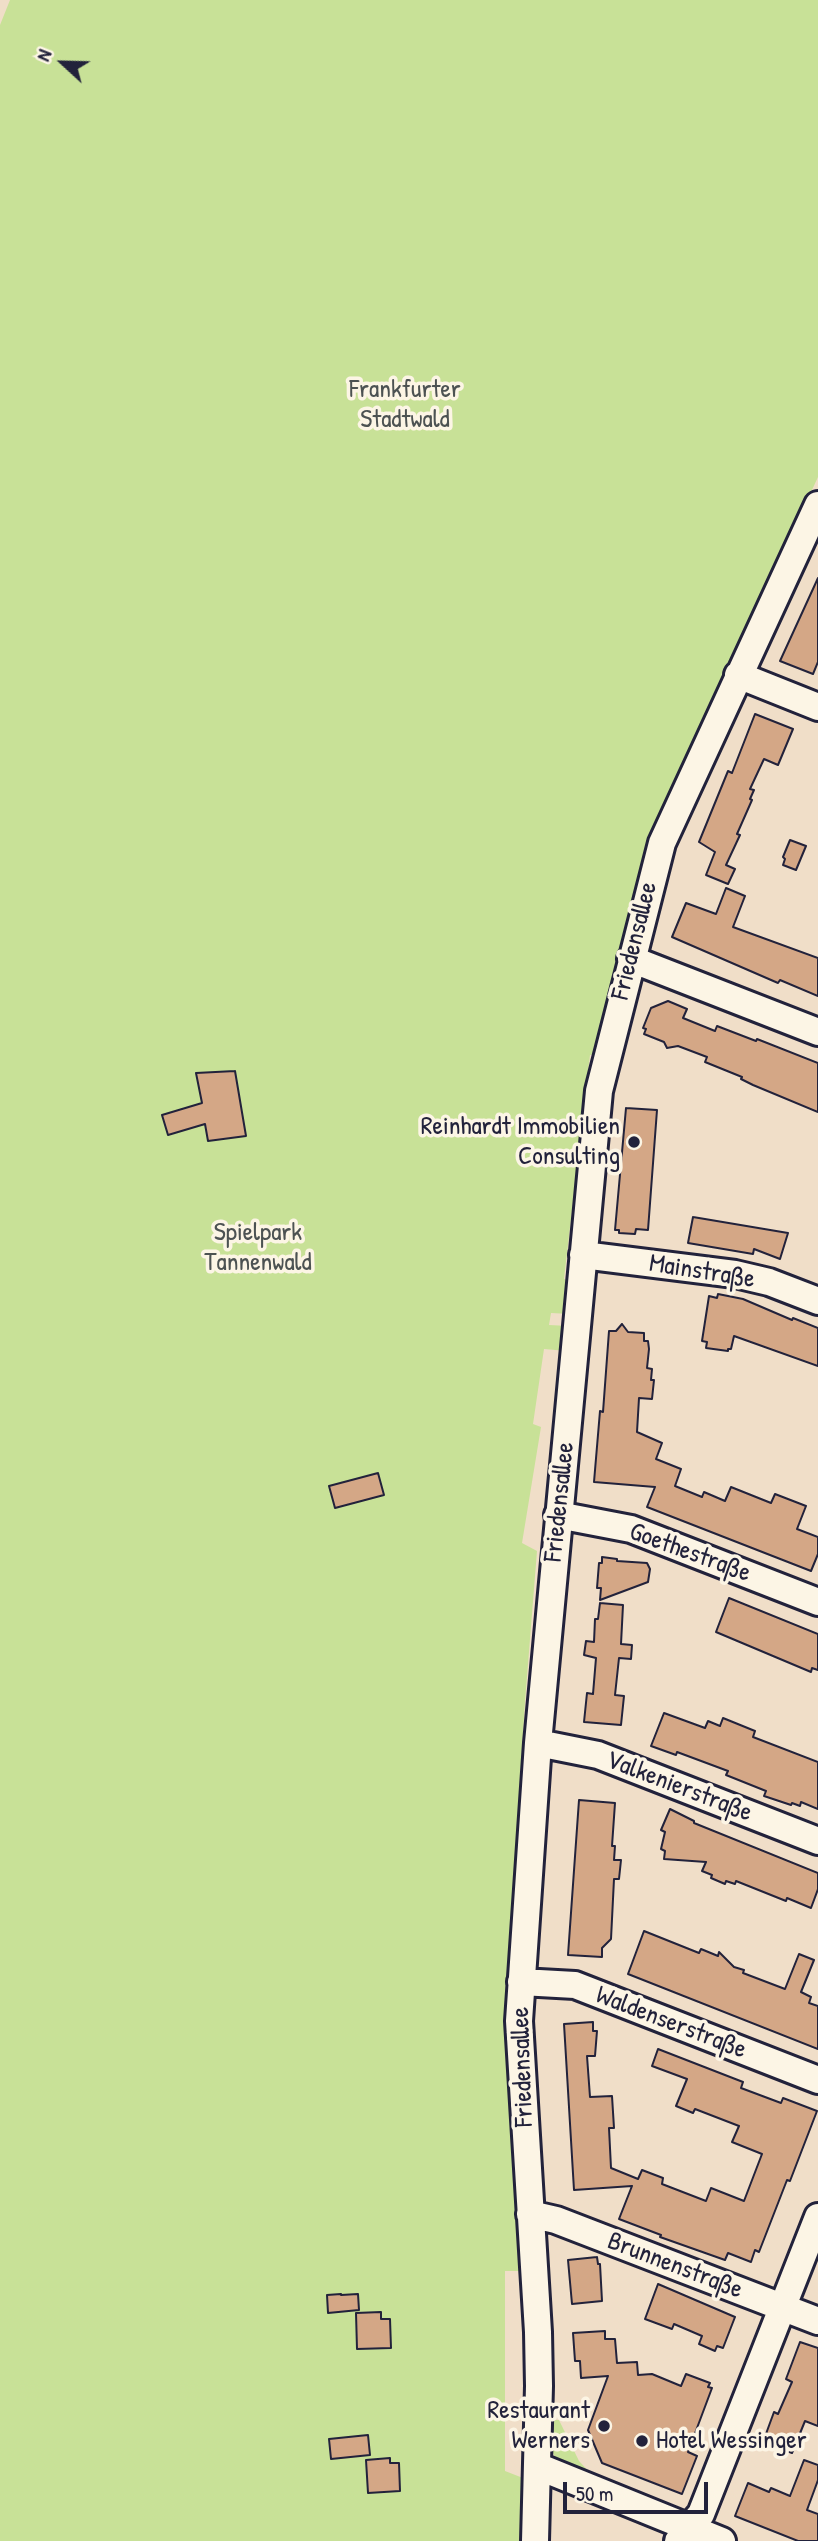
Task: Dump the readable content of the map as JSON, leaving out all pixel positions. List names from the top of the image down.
{
  "streets": {
    "street": [
      "Friedensallee",
      "Mainstraße",
      "Goethestraße",
      "Valkenierstraße",
      "Waldenserstraße",
      "Brunnenstraße"
    ]
  },
  "crossings": [
    ["Friedensallee", "Mainstraße"],
    ["Friedensallee", "Goethestraße"],
    ["Friedensallee", "Valkenierstraße"],
    ["Friedensallee", "Waldenserstraße"],
    ["Friedensallee", "Brunnenstraße"]
  ],
  "parks": ["Frankfurter Stadtwald", "Spielpark Tannenwald"],
  "places": ["Reinhardt Immobilien Consulting", "Restaurant Werners", "Hotel Wessinger"],
  "scale_bar": "50 m",
  "north": "left"
}
